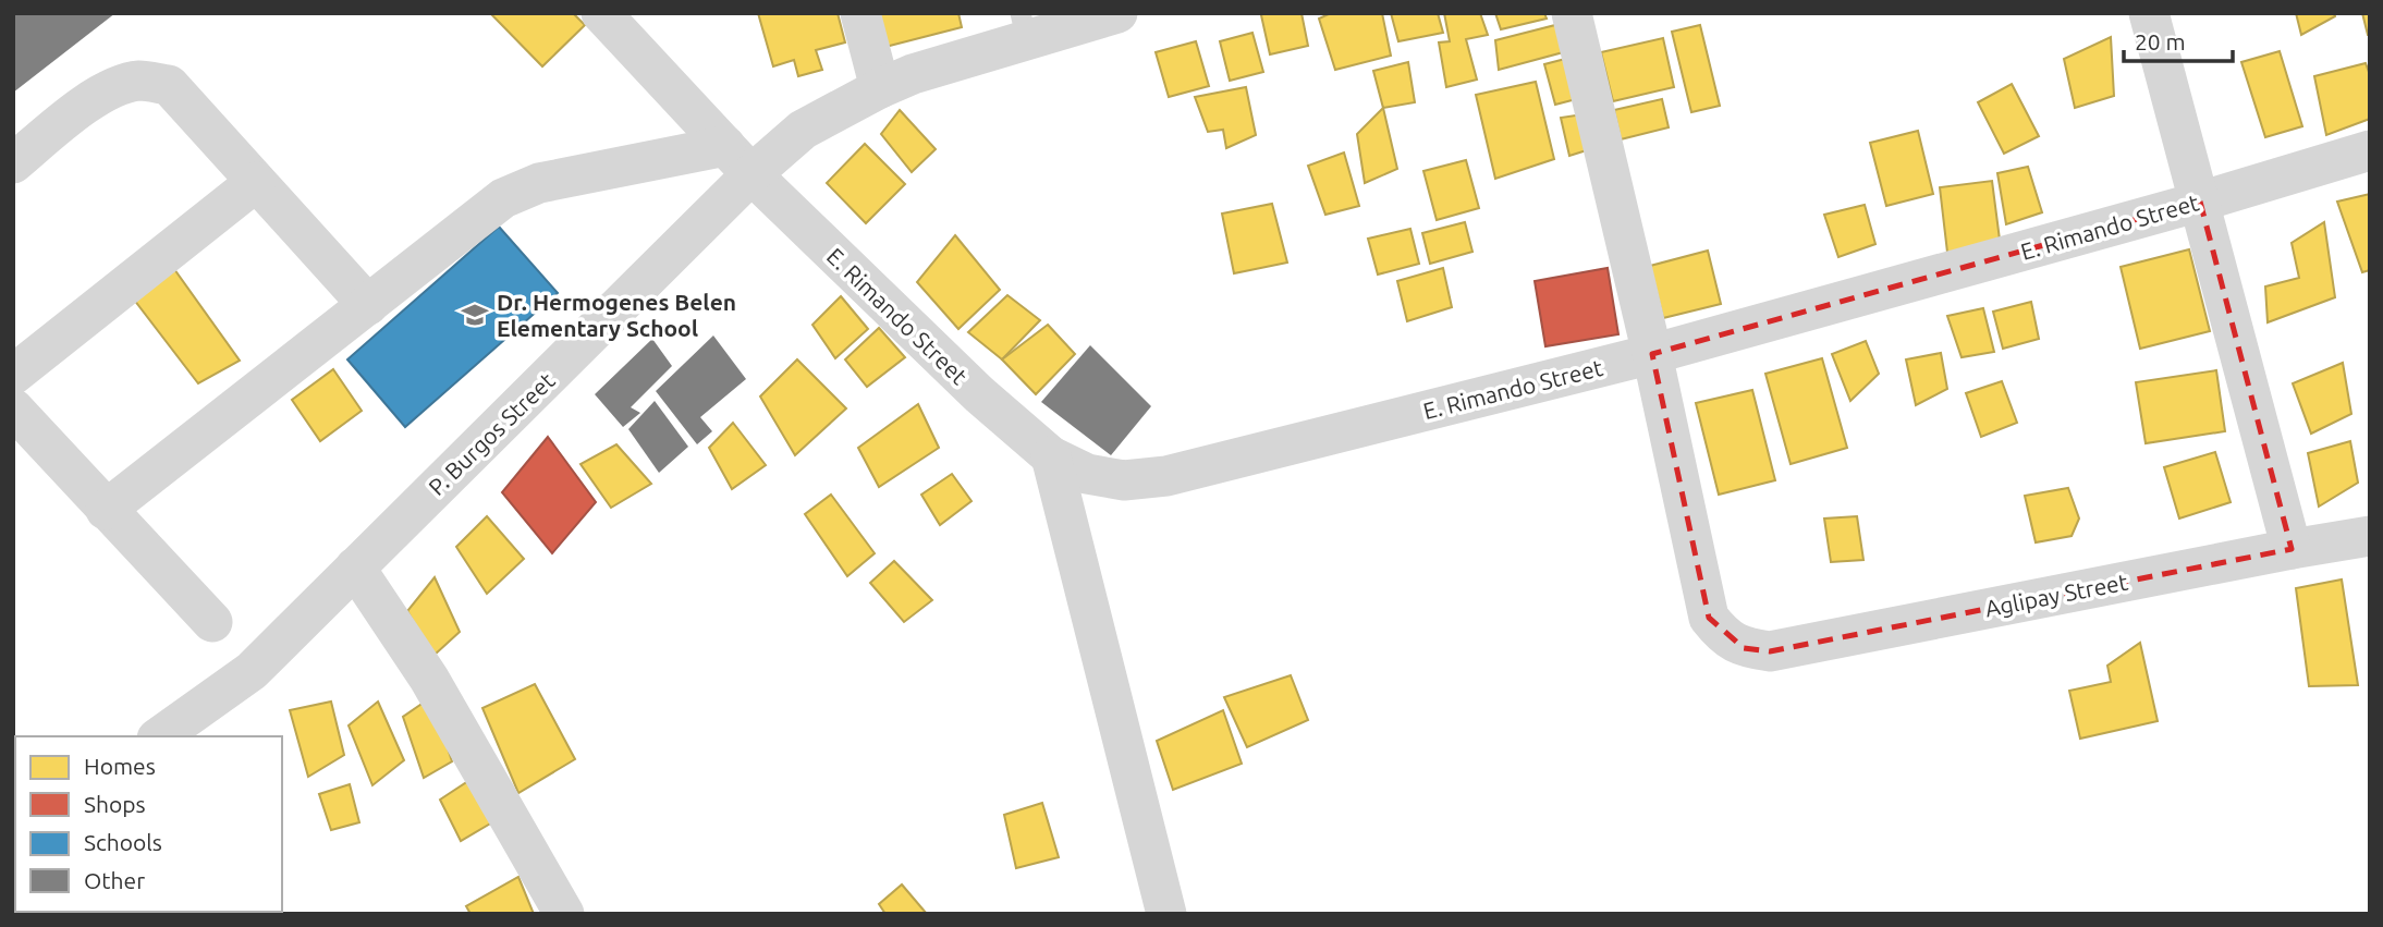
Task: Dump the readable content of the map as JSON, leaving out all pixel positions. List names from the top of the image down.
{
  "streets": {
    "street": ["E. Rimando Street", "P. Burgos Street", "Aglipay Street"]
  },
  "crossings": [
    ["E. Rimando Street", "P. Burgos Street"],
    ["E. Rimando Street", "Aglipay Street"]
  ],
  "places": {
    "school or university": ["Dr. Hermogenes Belen Elementary School"]
  },
  "legend": [
    "Homes",
    "Shops",
    "Schools",
    "Other"
  ],
  "scale_bar": "20 m"
}
